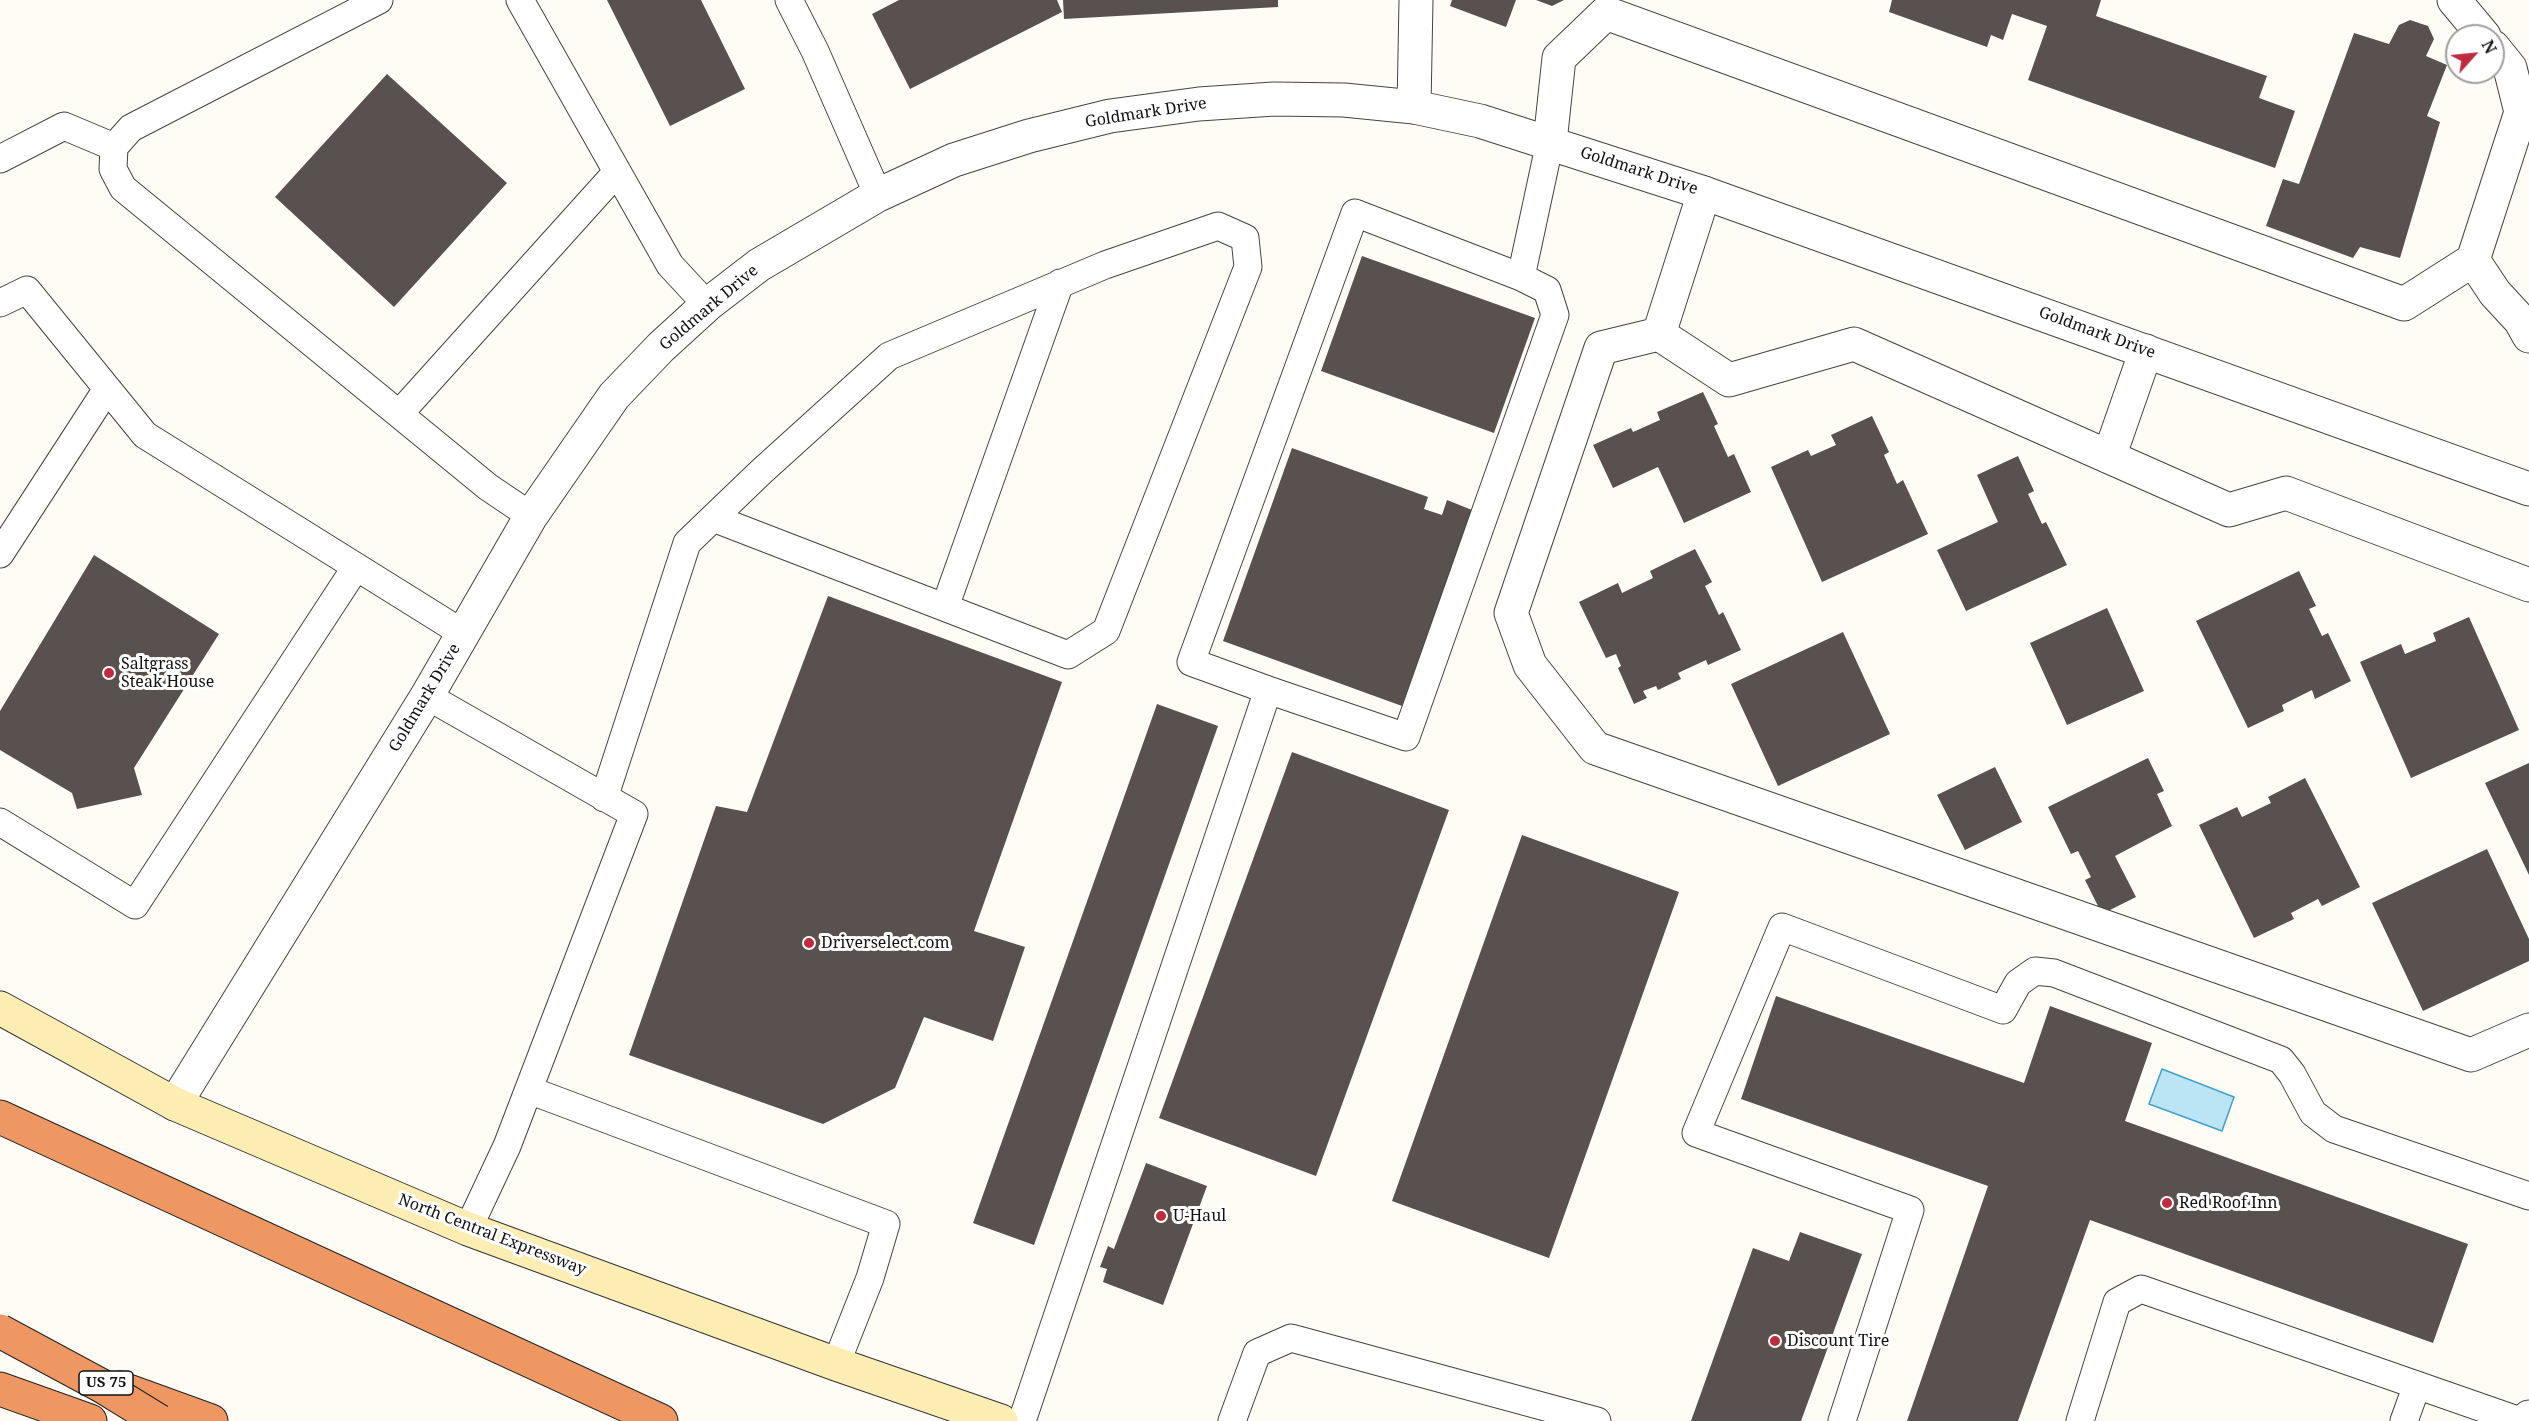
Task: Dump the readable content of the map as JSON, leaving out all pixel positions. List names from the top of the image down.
{
  "streets": {
    "highway": ["US 75"],
    "main road": ["North Central Expressway"],
    "street": ["Goldmark Drive"]
  },
  "crossings": [
    ["Goldmark Drive", "North Central Expressway"]
  ],
  "places": [
    "Saltgrass Steak House",
    "Driverselect.com",
    "Red Roof Inn",
    "U-Haul",
    "Discount Tire"
  ],
  "north": "top right"
}
